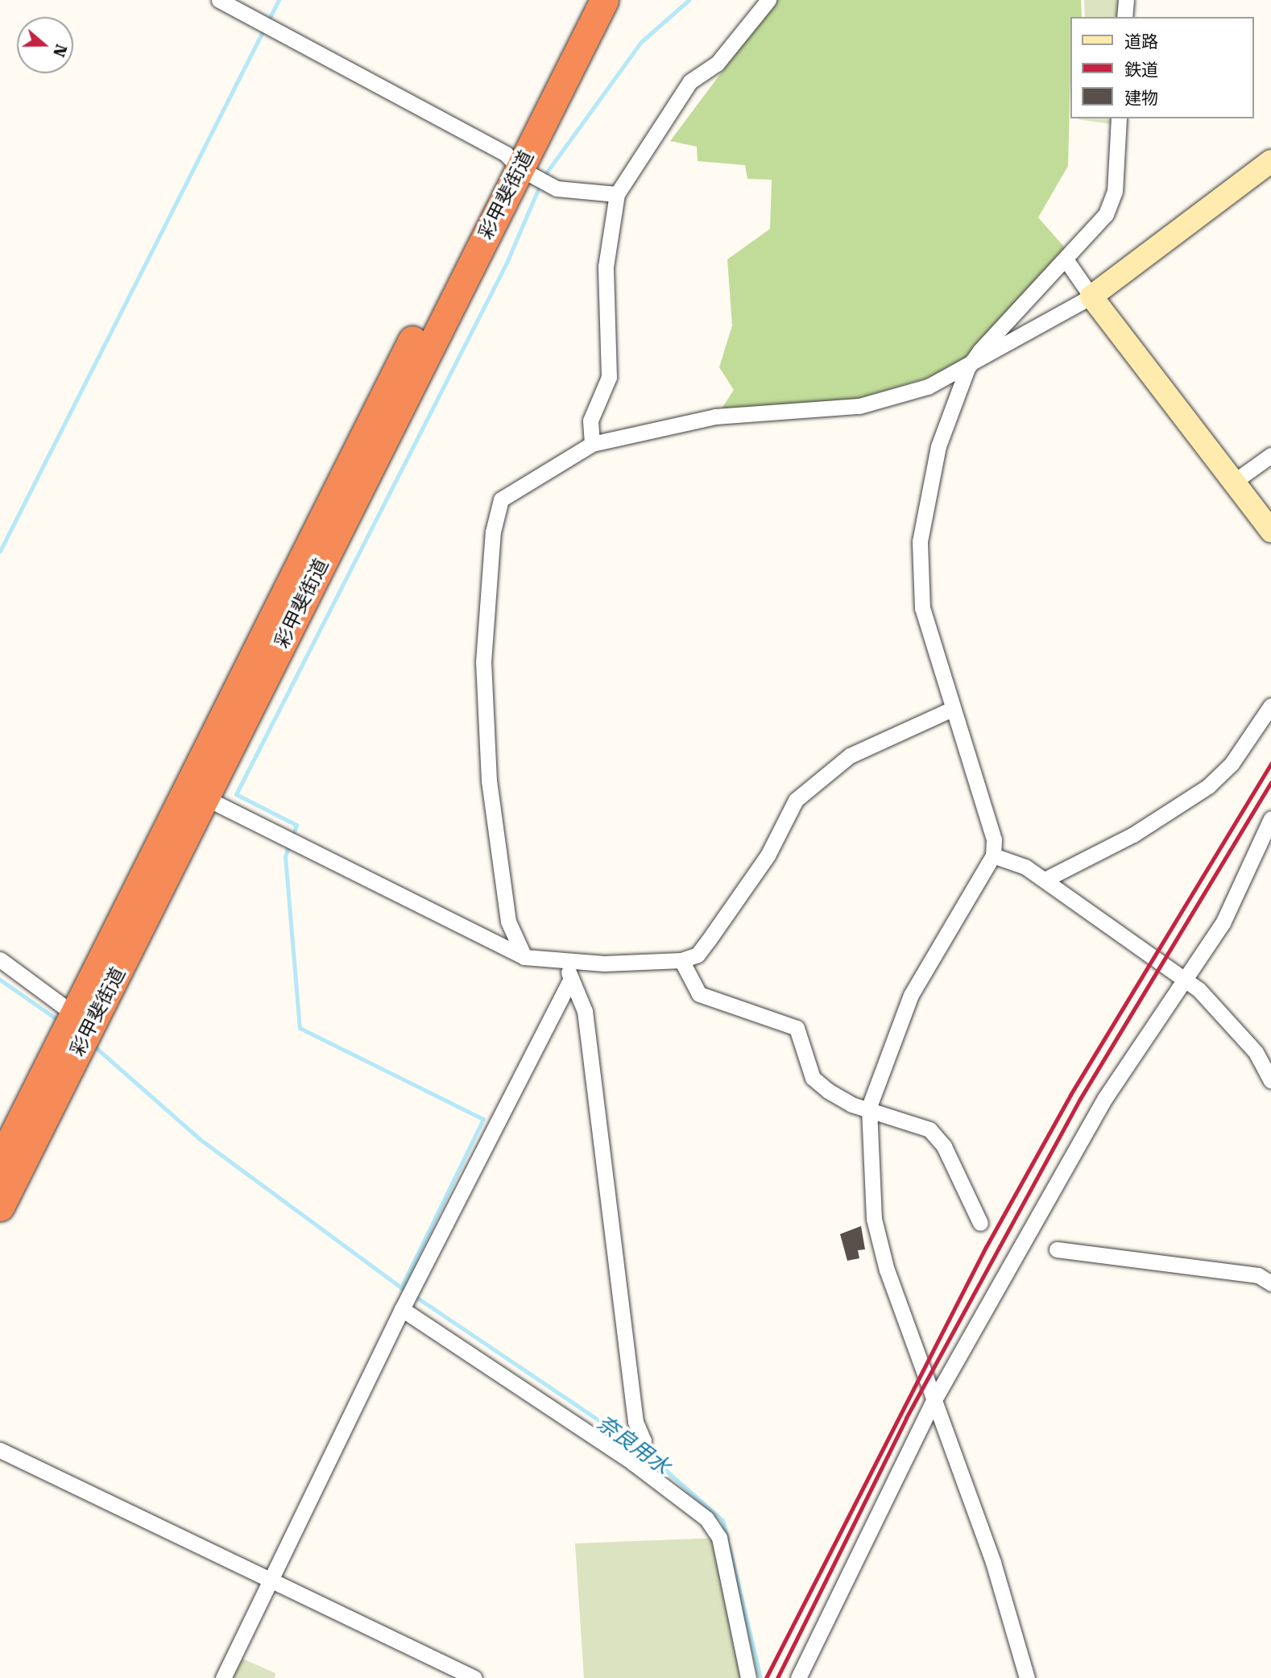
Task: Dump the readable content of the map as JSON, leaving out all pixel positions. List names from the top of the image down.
{
  "streets": {
    "highway": ["彩甲斐街道"]
  },
  "water": ["奈良用水"],
  "legend": ["道路", "鉄道", "建物"],
  "north": "right"
}
